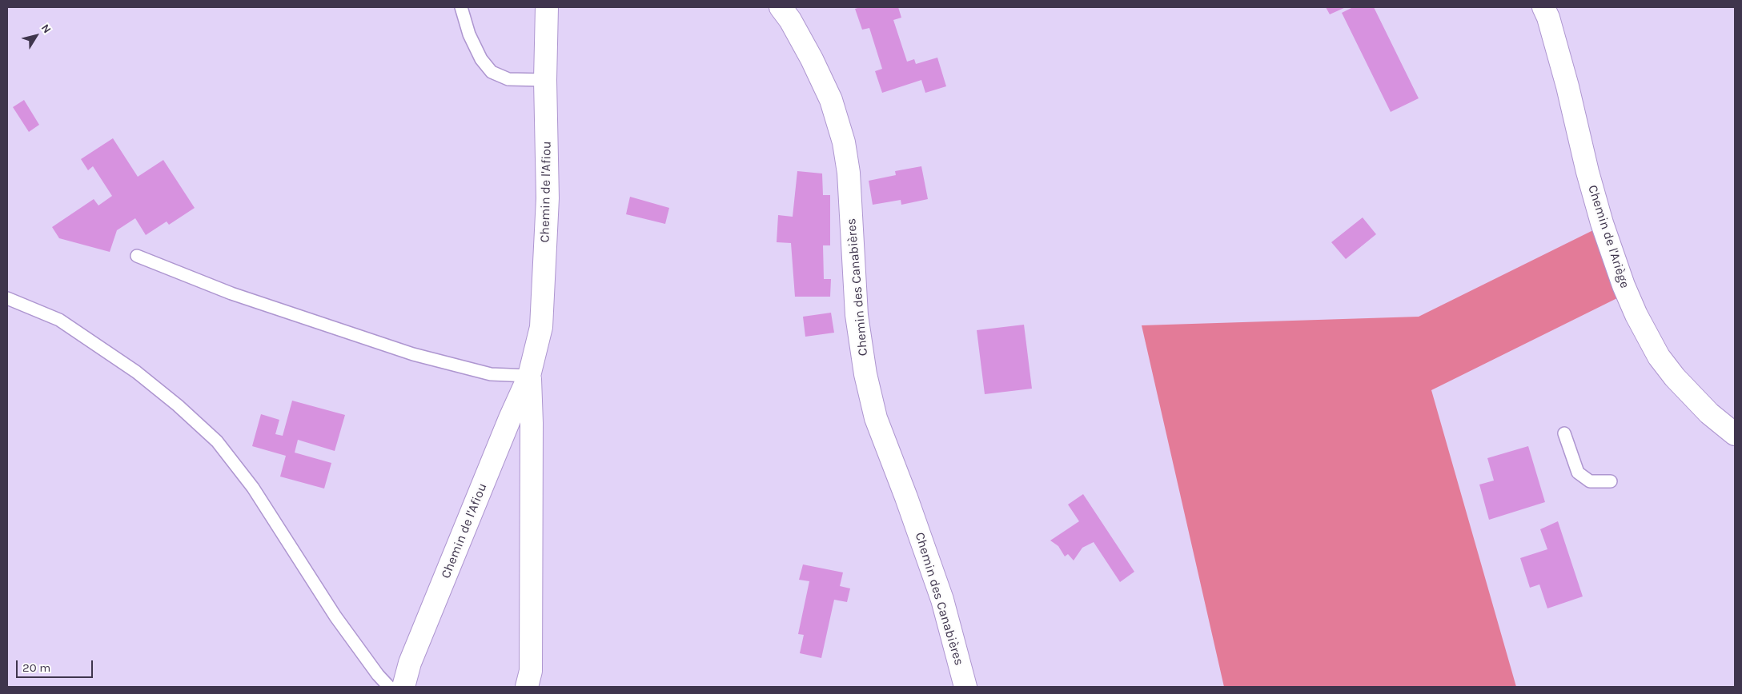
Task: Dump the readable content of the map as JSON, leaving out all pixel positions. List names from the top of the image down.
{
  "streets": {
    "street": ["Chemin de l'Afiou", "Chemin de l'Ariège", "Chemin des Canabières"]
  },
  "scale_bar": "20 m",
  "north": "top right"
}
